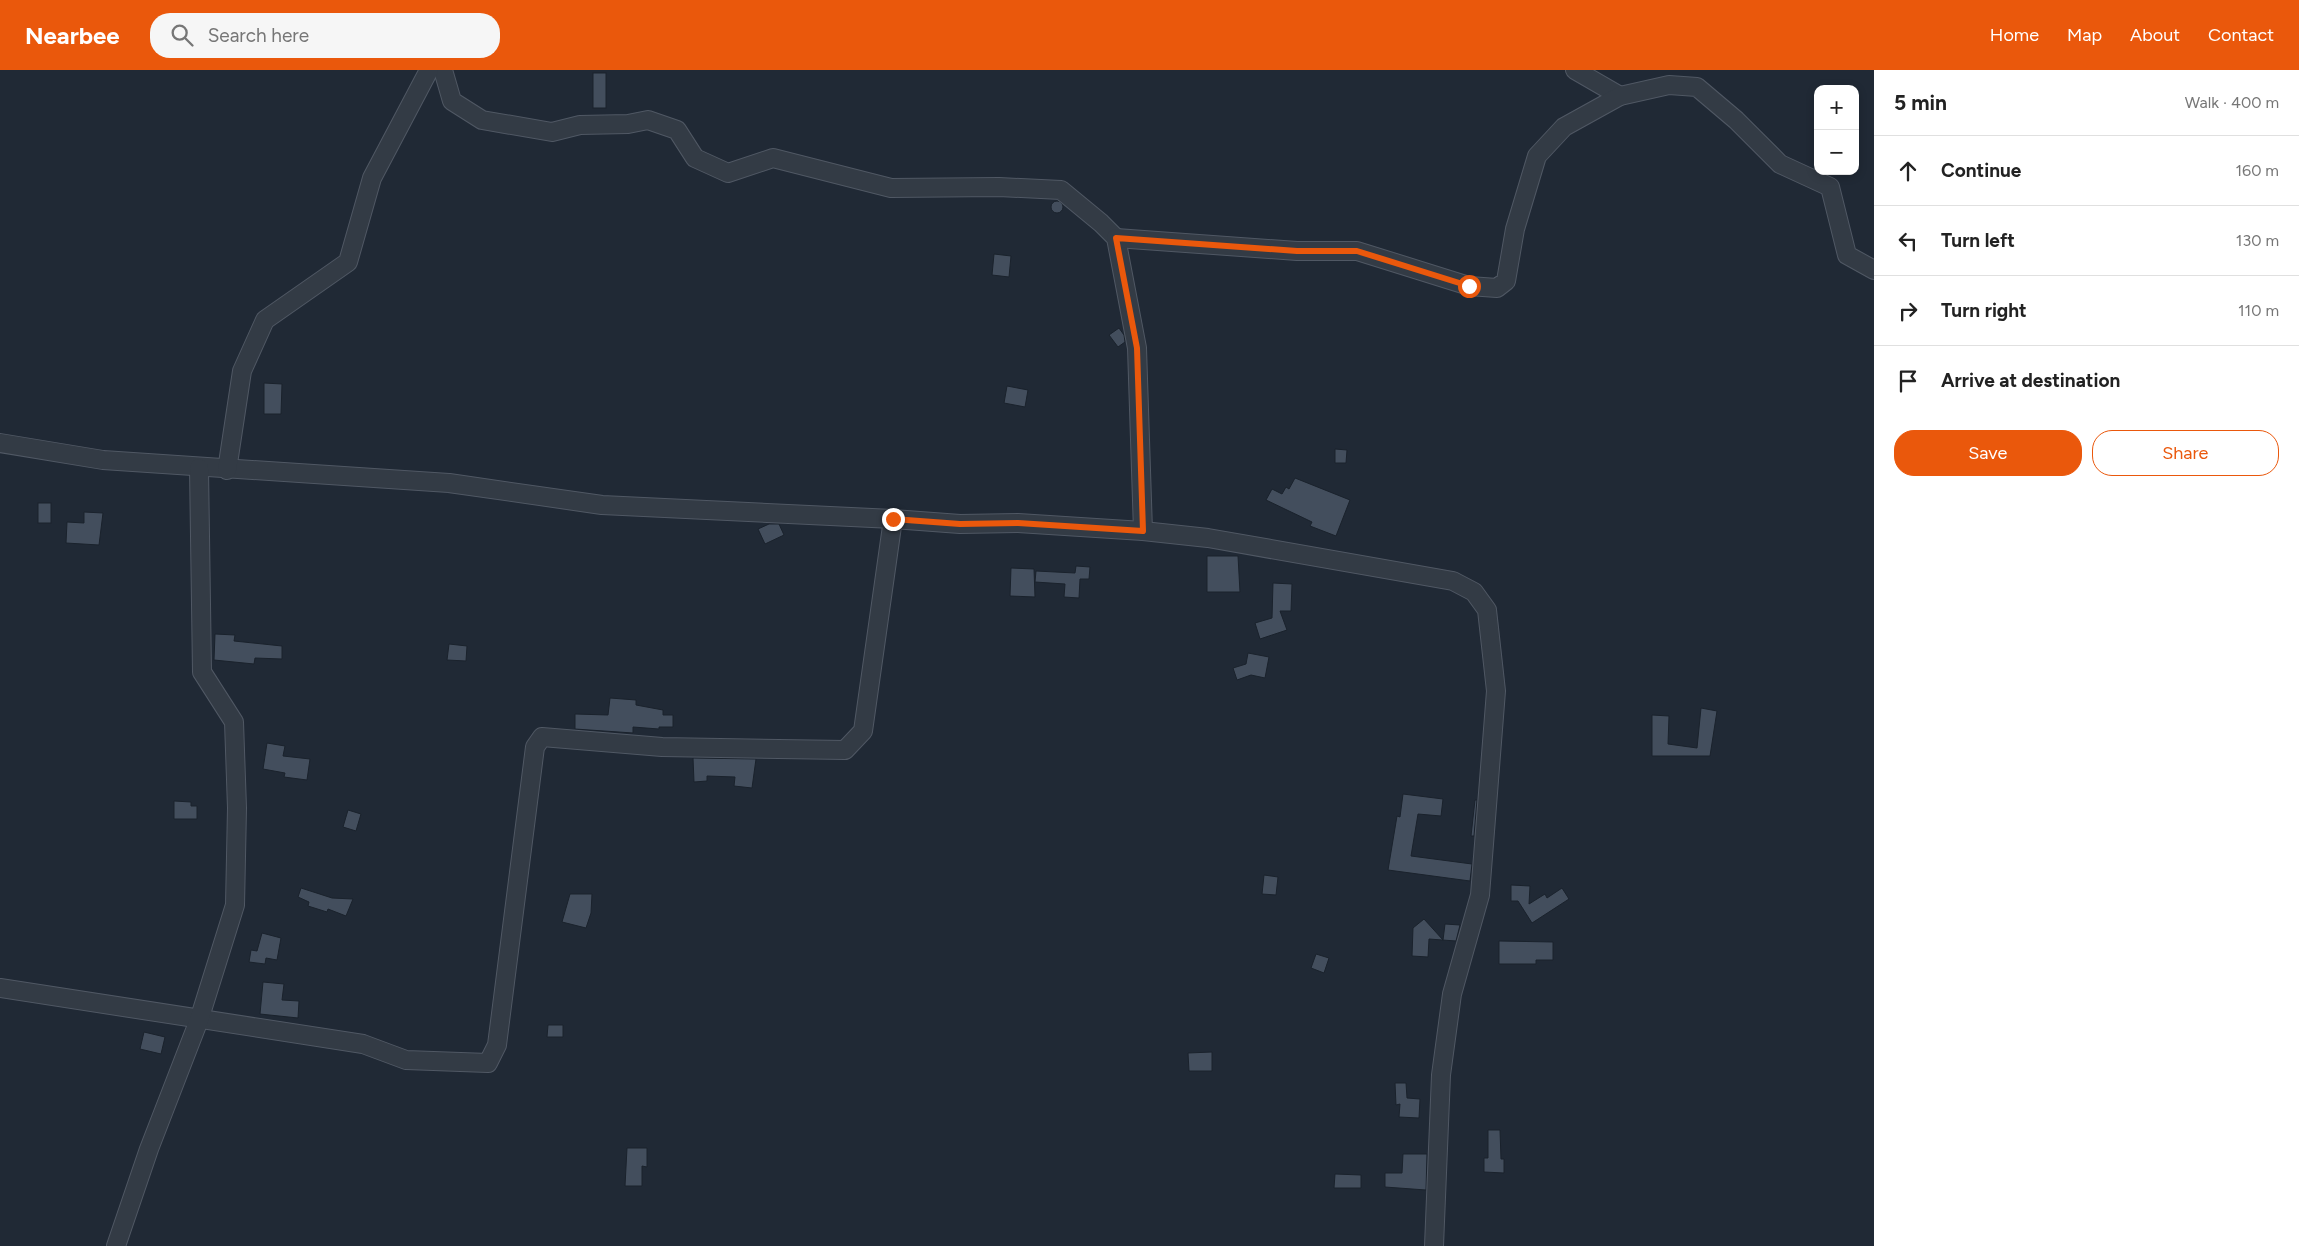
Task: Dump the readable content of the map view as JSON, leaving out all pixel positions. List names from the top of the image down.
{
  "page": {
    "header": "Nearbee",
    "search": "Search here",
    "nav": [
      "Home",
      "Map",
      "About",
      "Contact"
    ],
    "heading": ["5 min", "Walk · 400 m"],
    "map_buttons": ["+", "−"],
    "list": [
      ["Continue", "160 m"],
      ["Turn left", "130 m"],
      ["Turn right", "110 m"],
      "Arrive at destination"
    ],
    "buttons": ["Save", "Share"]
  }
}
